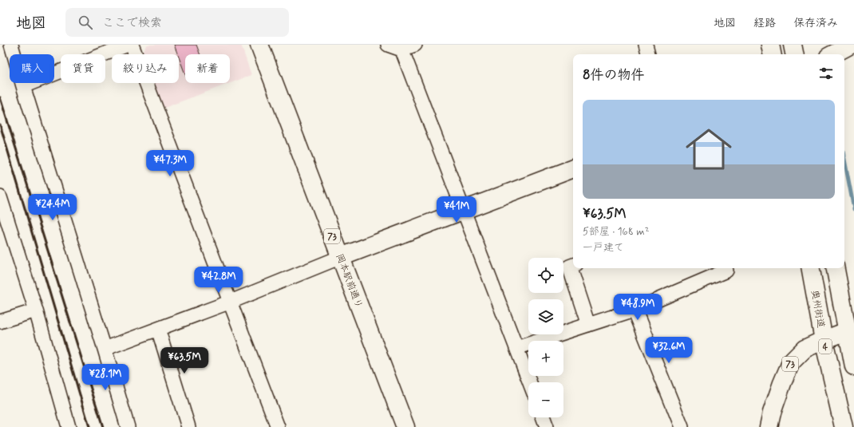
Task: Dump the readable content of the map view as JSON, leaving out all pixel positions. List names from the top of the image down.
{
  "streets": {
    "main road": [
      "73",
      "岡本駅前通り",
      "奥州街道",
      "4"
    ]
  },
  "crossings": [
    ["73", "奥州街道"]
  ],
  "page": {
    "header": "地図",
    "search": "ここで検索",
    "nav": ["地図", "経路", "保存済み"],
    "chip": [
      "購入",
      "賃貸",
      "絞り込み",
      "新着"
    ],
    "heading": "8件の物件",
    "list": [
      {
        "name": "¥63.5M",
        "note": "5部屋 · 168 m² · 一戸建て"
      }
    ],
    "price": [
      "¥47.3M",
      "¥24.4M",
      "¥41M",
      "¥42.8M",
      "¥48.9M",
      "¥32.6M",
      "¥63.5M",
      "¥28.1M"
    ],
    "map_buttons": ["+", "−"]
  }
}
